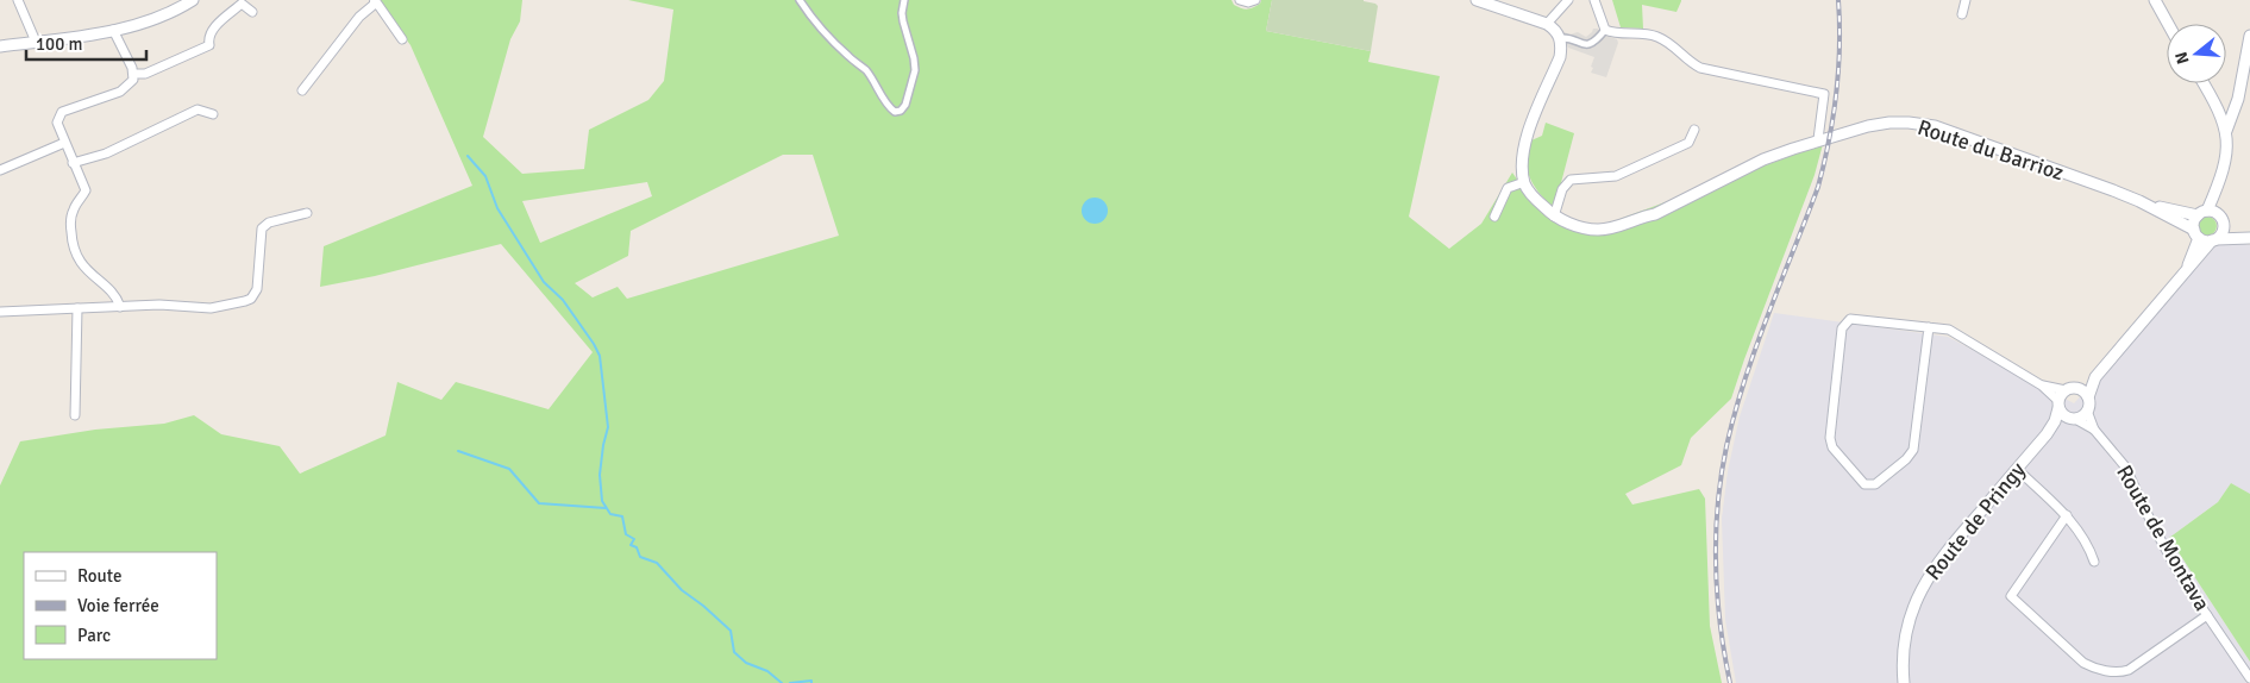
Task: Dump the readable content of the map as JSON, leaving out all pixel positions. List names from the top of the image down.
{
  "streets": {
    "street": ["Route du Barrioz", "Route de Pringy", "Route de Montava"]
  },
  "crossings": [
    ["Route de Pringy", "Route de Montava"]
  ],
  "legend": ["Route", "Voie ferrée", "Parc"],
  "scale_bar": "100 m",
  "north": "left"
}
